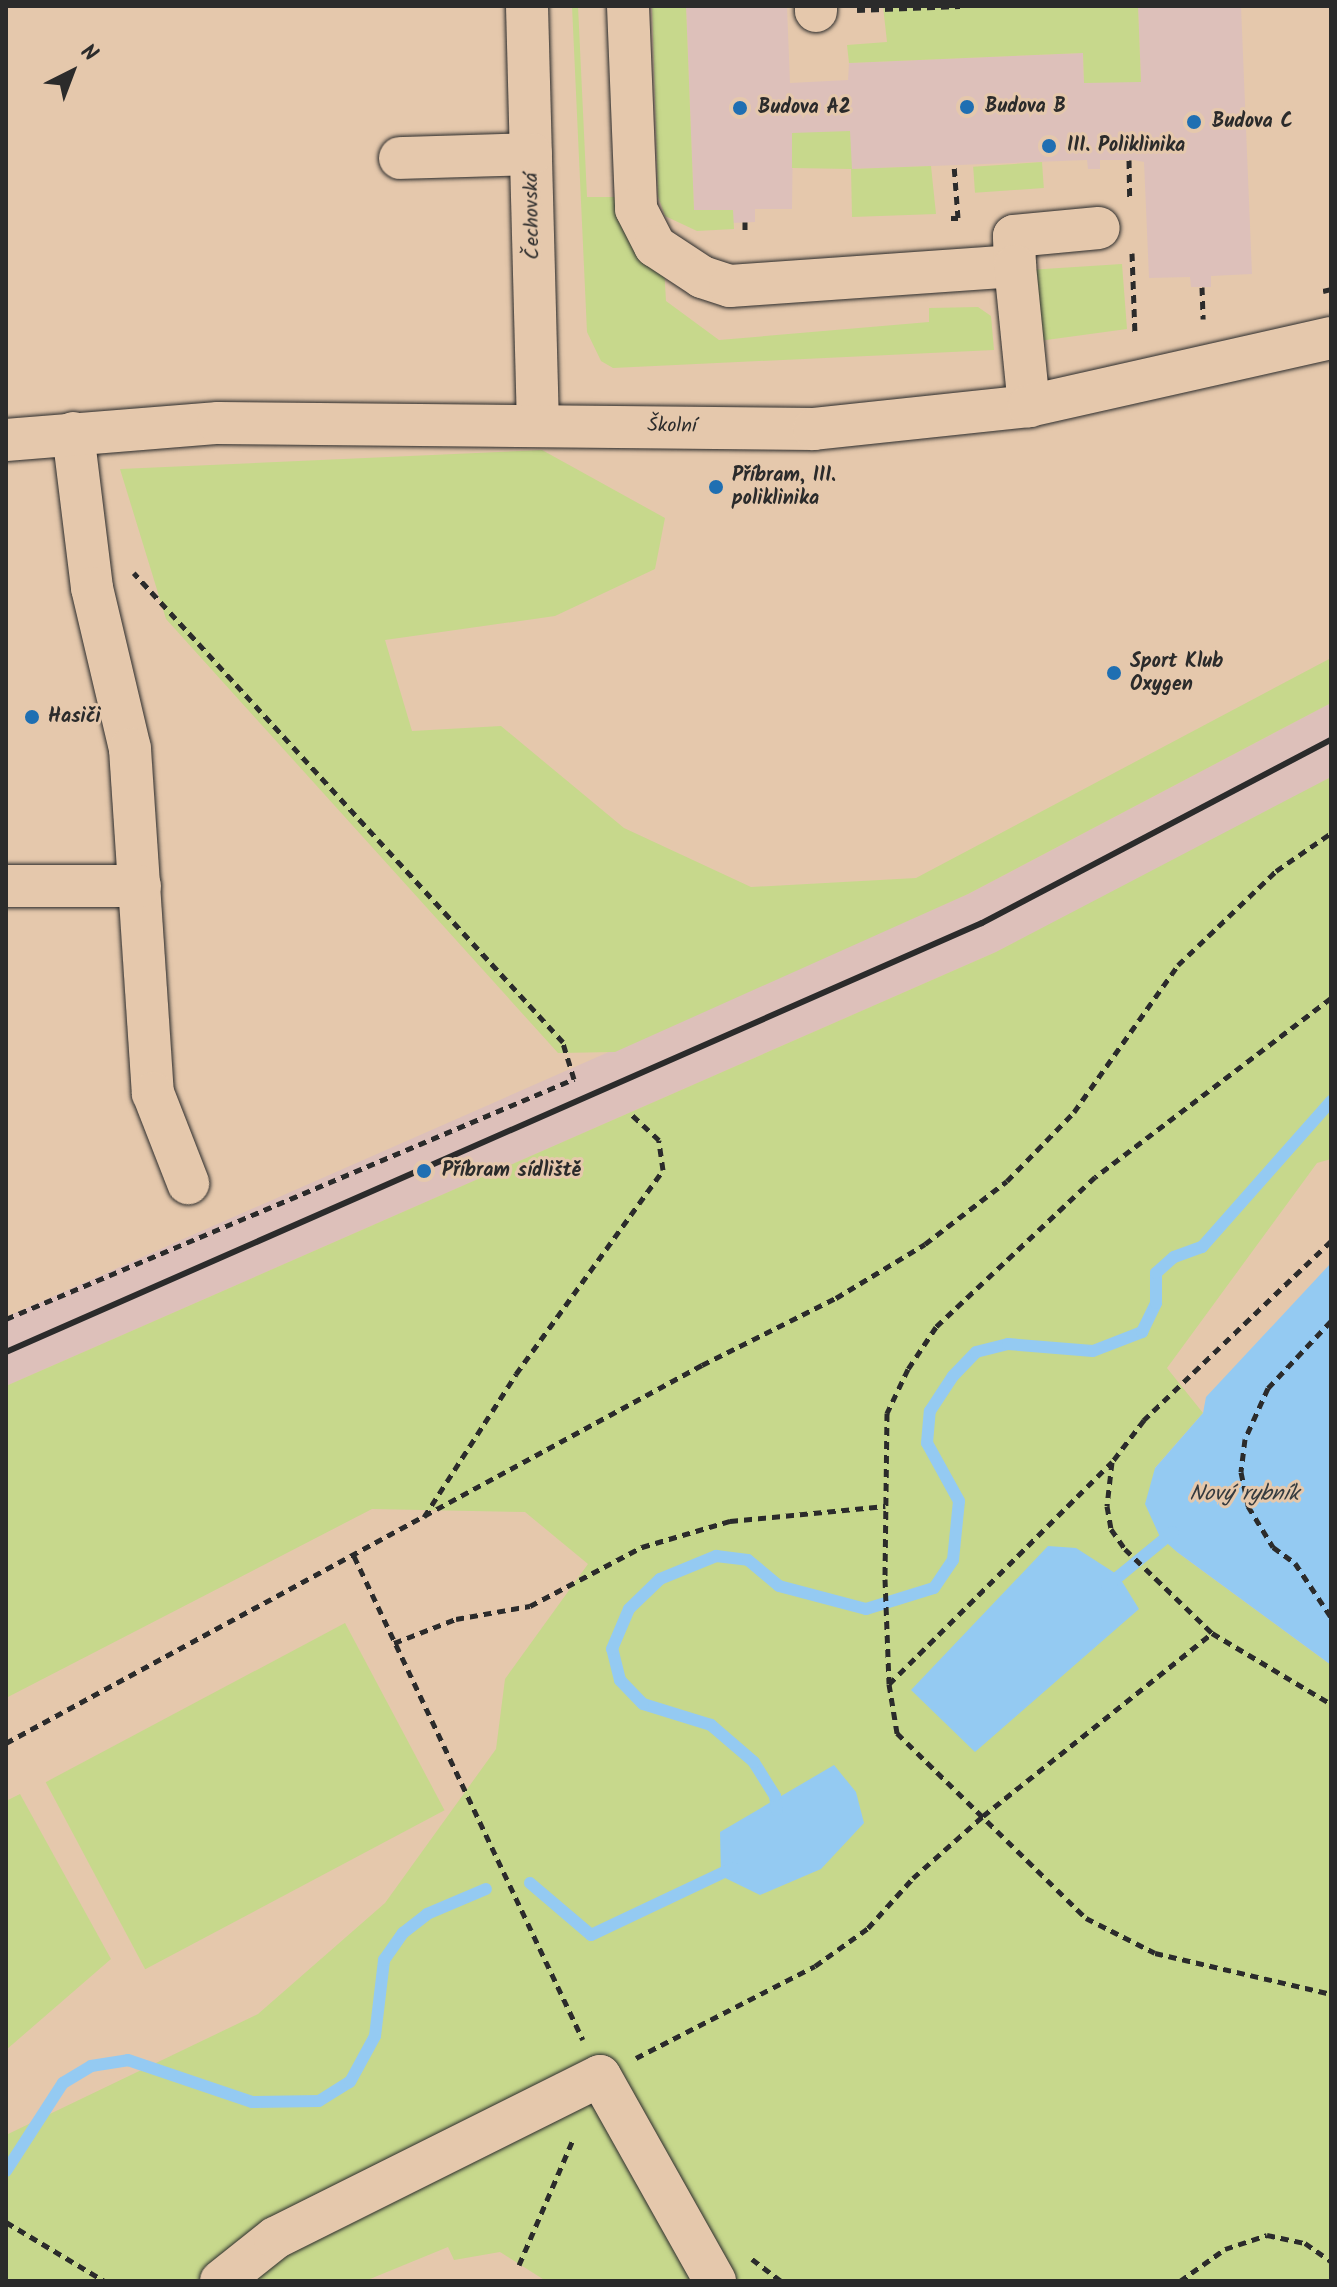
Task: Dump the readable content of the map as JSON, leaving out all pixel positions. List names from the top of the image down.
{
  "streets": {
    "street": ["Čechovská", "Školní"]
  },
  "crossings": [
    ["Čechovská", "Školní"]
  ],
  "water": ["Nový rybník"],
  "places": [
    "Budova B",
    "Budova A2",
    "Budova C",
    "III. Poliklinika",
    "Příbram, III. poliklinika",
    "Sport Klub Oxygen",
    "Hasiči",
    "Příbram sídliště"
  ],
  "north": "top right"
}
